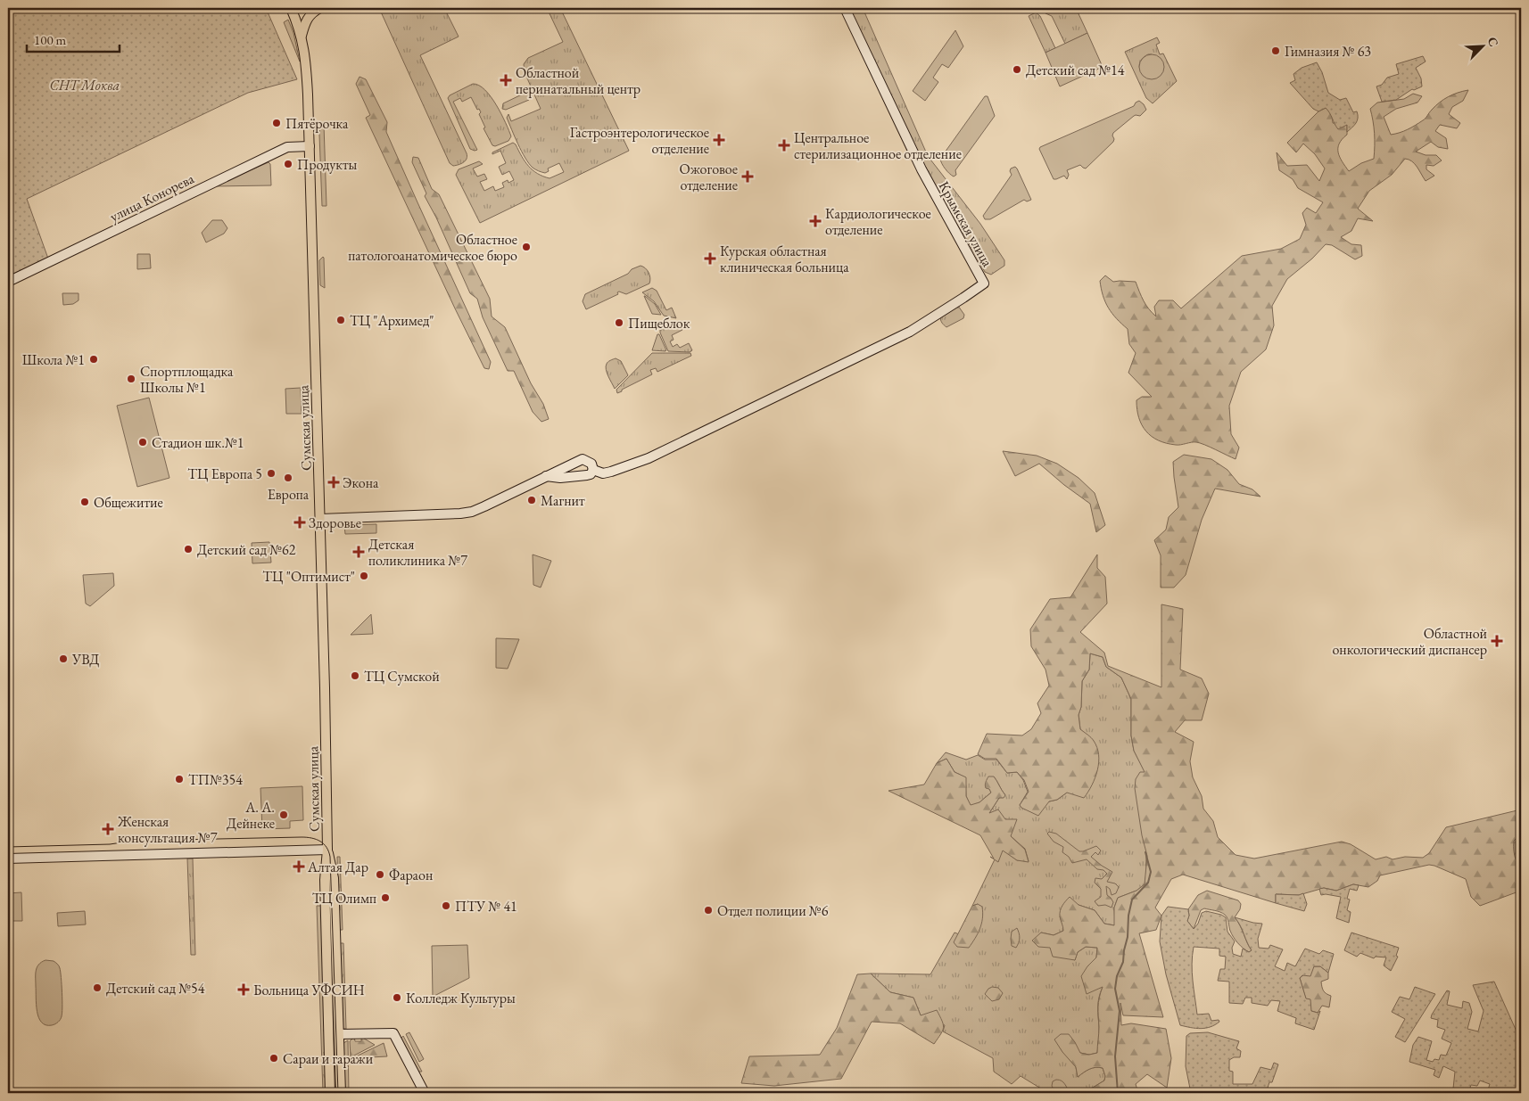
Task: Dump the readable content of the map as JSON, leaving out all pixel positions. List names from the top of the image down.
{
  "streets": {
    "main road": ["Сумская улица"],
    "street": ["улица Конорева", "Крымская улица"]
  },
  "crossings": [
    ["улица Конорева", "Сумская улица"]
  ],
  "parks": ["СНТ Моква"],
  "places": {
    "other": [
      "Гимназия № 63",
      "Детский сад №14",
      "Пятёрочка",
      "Продукты",
      "Областное патологоанатомическое бюро",
      "ТЦ \"Архимед\"",
      "Пищеблок",
      "Школа №1",
      "Спортплощадка Школы №1",
      "Стадион шк.№1",
      "ТЦ Европа 5",
      "Европа",
      "Магнит",
      "Общежитие",
      "Детский сад №62",
      "ТЦ \"Оптимист\"",
      "УВД",
      "ТЦ Сумской",
      "ТП№354",
      "А. А. Дейнеке",
      "Фараон",
      "ТЦ Олимп",
      "ПТУ № 41",
      "Отдел полиции №6",
      "Детский сад №54",
      "Колледж Культуры",
      "Сараи и гаражи"
    ],
    "health": [
      "Областной перинатальный центр",
      "Гастроэнтерологическое отделение",
      "Центральное стерилизационное отделение",
      "Ожоговое отделение",
      "Кардиологическое отделение",
      "Курская областная клиническая больница",
      "Экона",
      "Здоровье",
      "Детская поликлиника №7",
      "Областной онкологический диспансер",
      "Женская консультация №7",
      "Алтая Дар",
      "Больница УФСИН"
    ]
  },
  "scale_bar": "100 m",
  "north": "top right"
}
